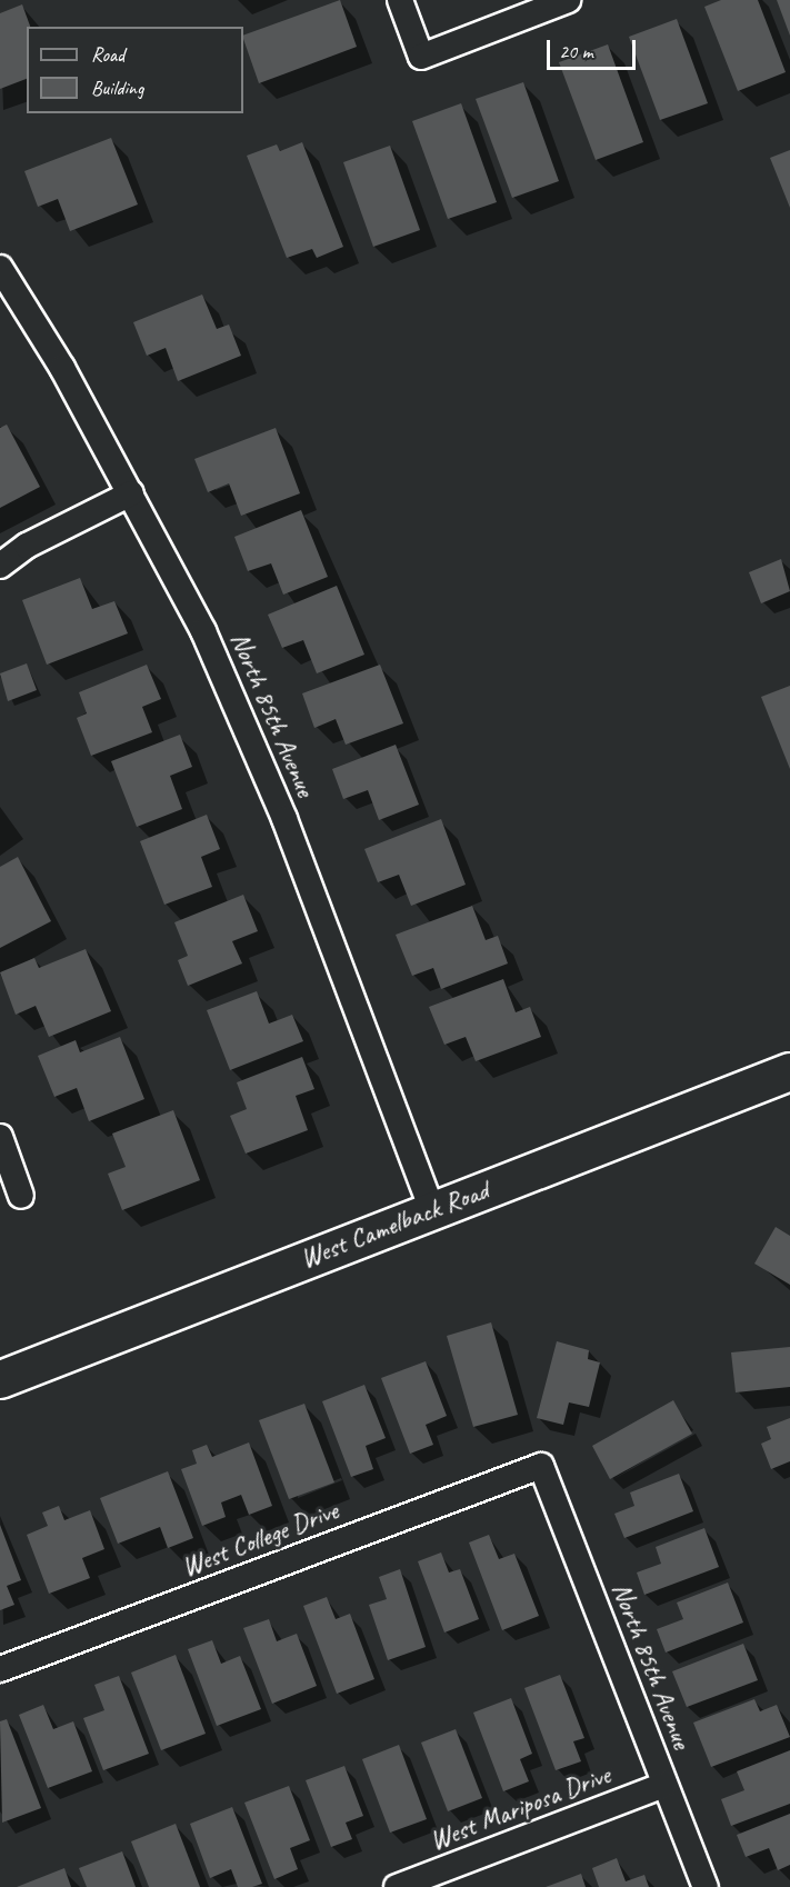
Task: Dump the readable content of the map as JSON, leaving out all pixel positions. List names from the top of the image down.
{
  "streets": {
    "main road": ["West Camelback Road"],
    "street": ["North 85th Avenue", "West College Drive", "West Mariposa Drive"]
  },
  "crossings": [
    ["North 85th Avenue", "West Camelback Road"],
    ["North 85th Avenue", "West College Drive"],
    ["North 85th Avenue", "West Mariposa Drive"]
  ],
  "legend": ["Road", "Building"],
  "scale_bar": "20 m"
}
